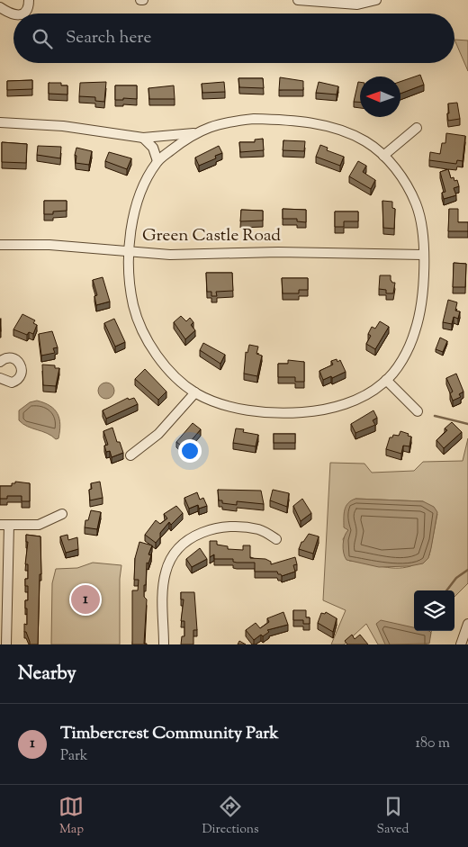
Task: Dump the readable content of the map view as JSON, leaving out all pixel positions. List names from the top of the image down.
{
  "streets": {
    "street": ["Green Castle Road"]
  },
  "north": "left",
  "page": {
    "search": "Search here",
    "pins": "1",
    "heading": "Nearby",
    "list": [
      {
        "mark": "1",
        "name": "Timbercrest Community Park",
        "note": "Park",
        "value": "180 m"
      }
    ],
    "nav": ["Map", "Directions", "Saved"]
  }
}
